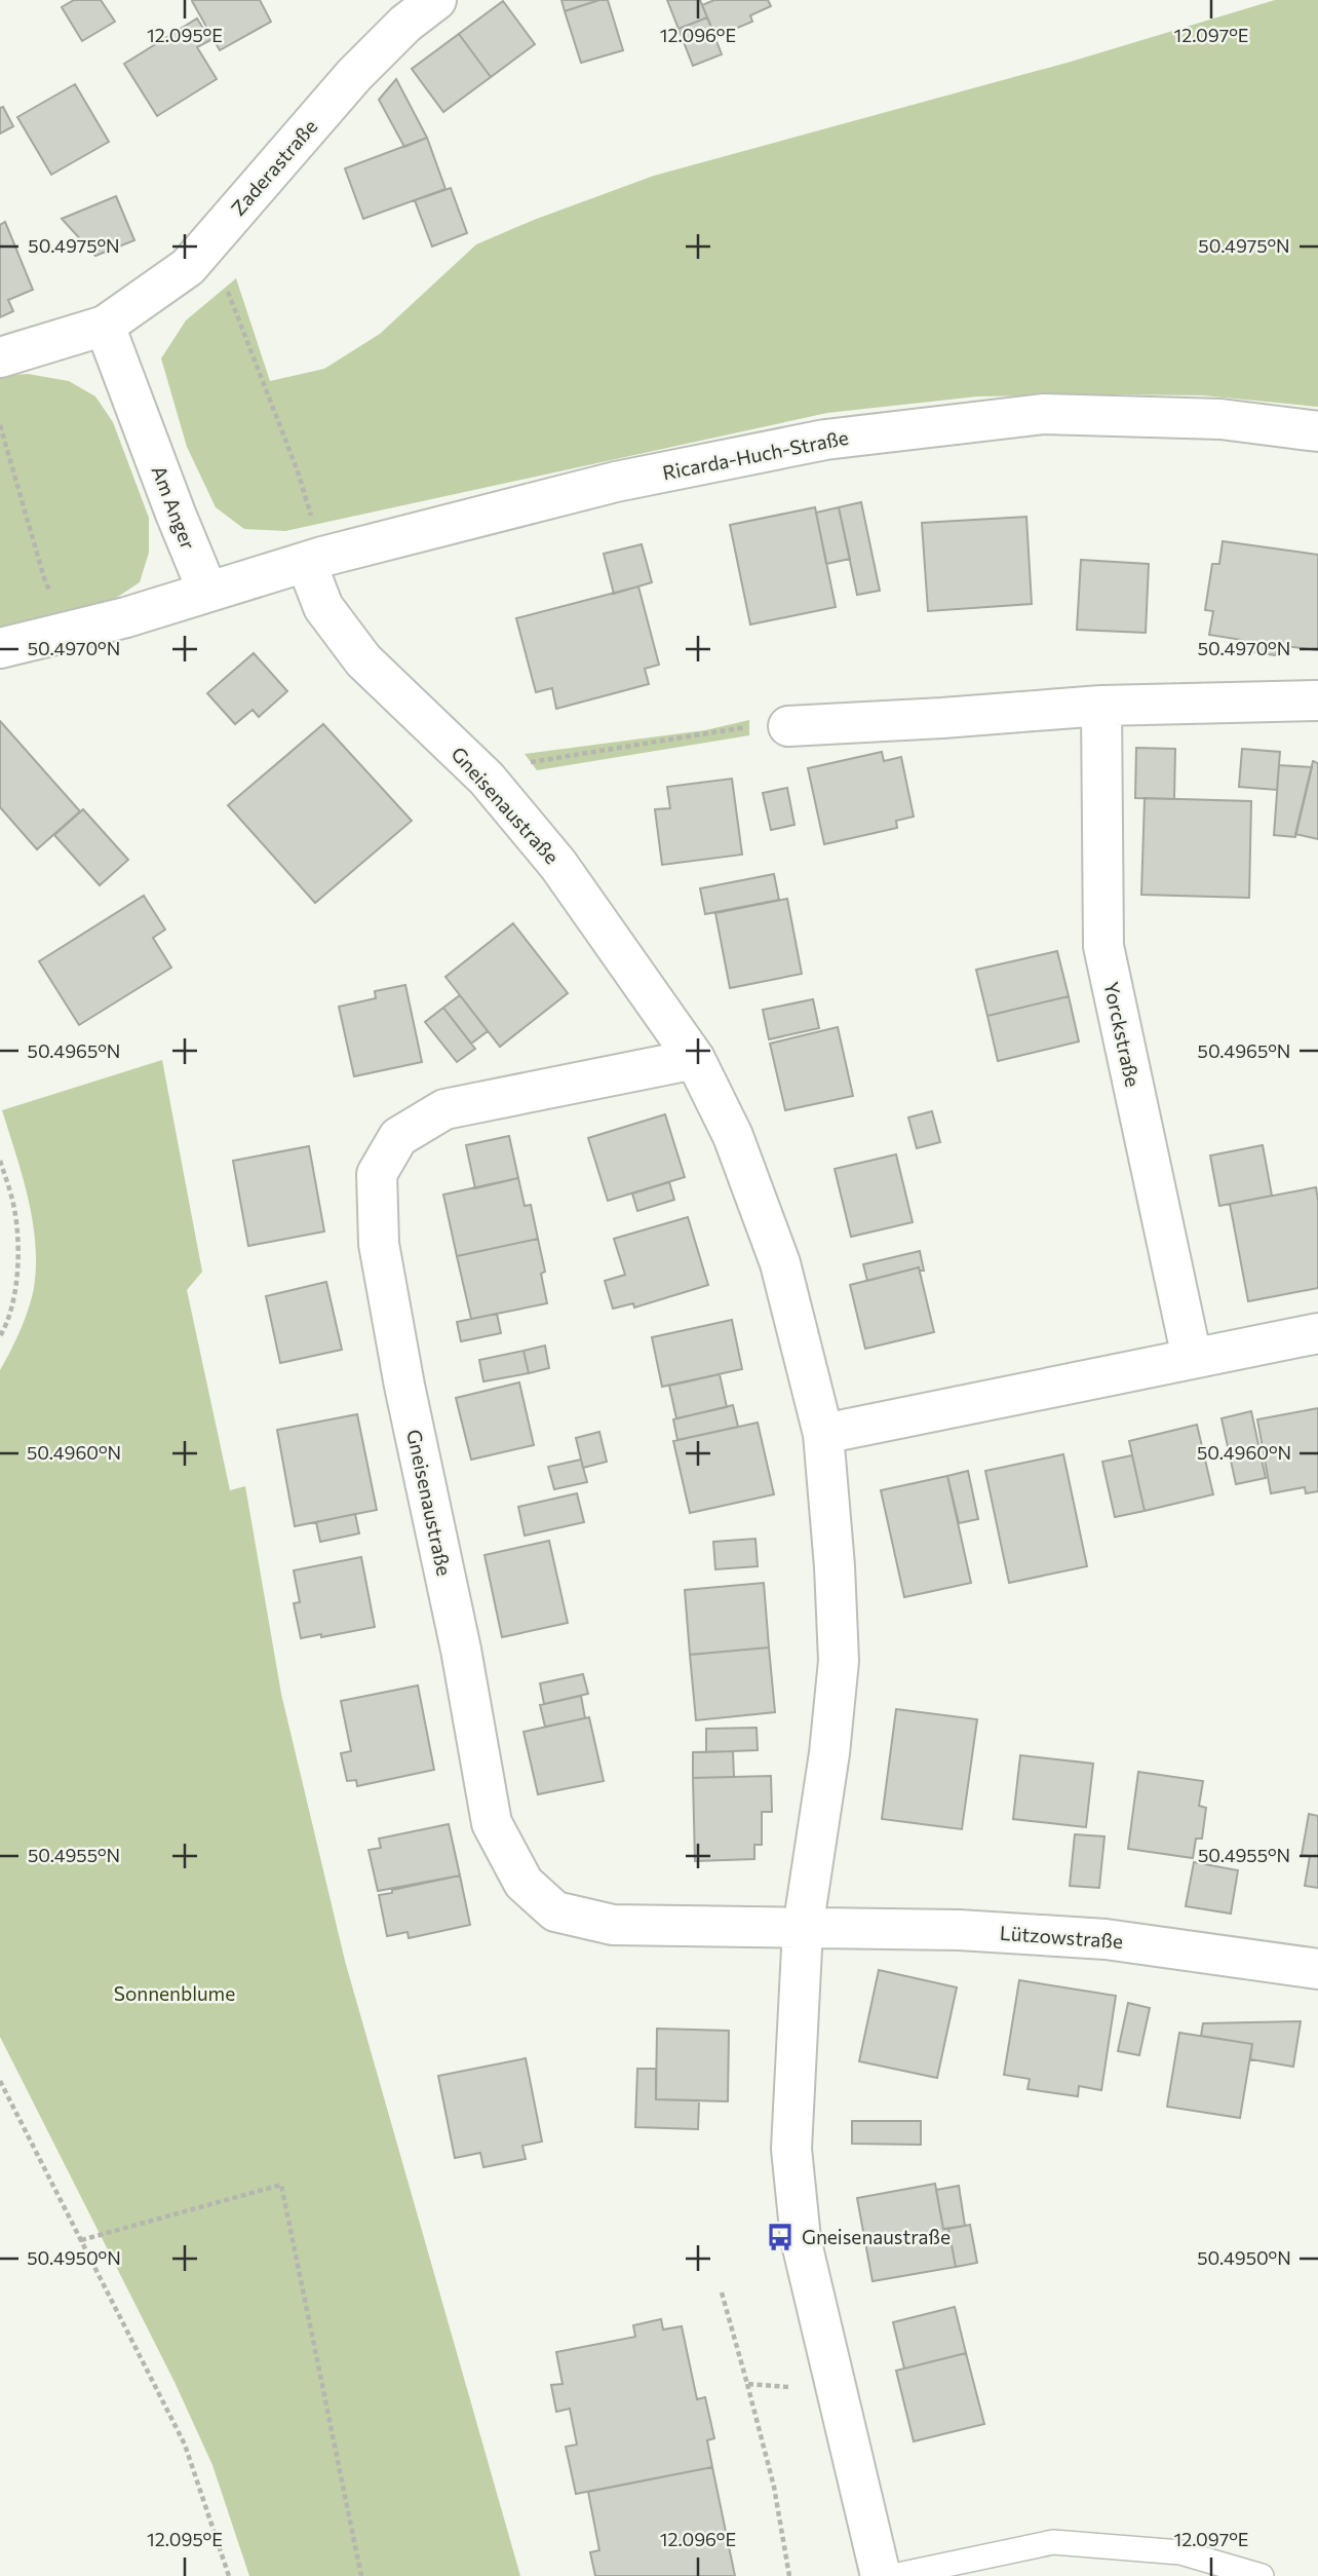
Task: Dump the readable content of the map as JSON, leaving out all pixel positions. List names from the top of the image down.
{
  "streets": {
    "street": [
      "Zaderastraße",
      "Ricarda-Huch-Straße",
      "Am Anger",
      "Gneisenaustraße",
      "Yorckstraße",
      "Lützowstraße"
    ]
  },
  "crossings": [
    ["Zaderastraße", "Am Anger"],
    ["Ricarda-Huch-Straße", "Am Anger"],
    ["Ricarda-Huch-Straße", "Gneisenaustraße"],
    ["Gneisenaustraße", "Lützowstraße"]
  ],
  "parks": ["Sonnenblume"],
  "places": {
    "bus stop": ["Gneisenaustraße"]
  },
  "coordinates": [
    "12.095°E",
    "12.096°E",
    "12.097°E",
    "50.4975°N",
    "50.4970°N",
    "50.4965°N",
    "50.4960°N",
    "50.4955°N",
    "50.4950°N"
  ]
}
